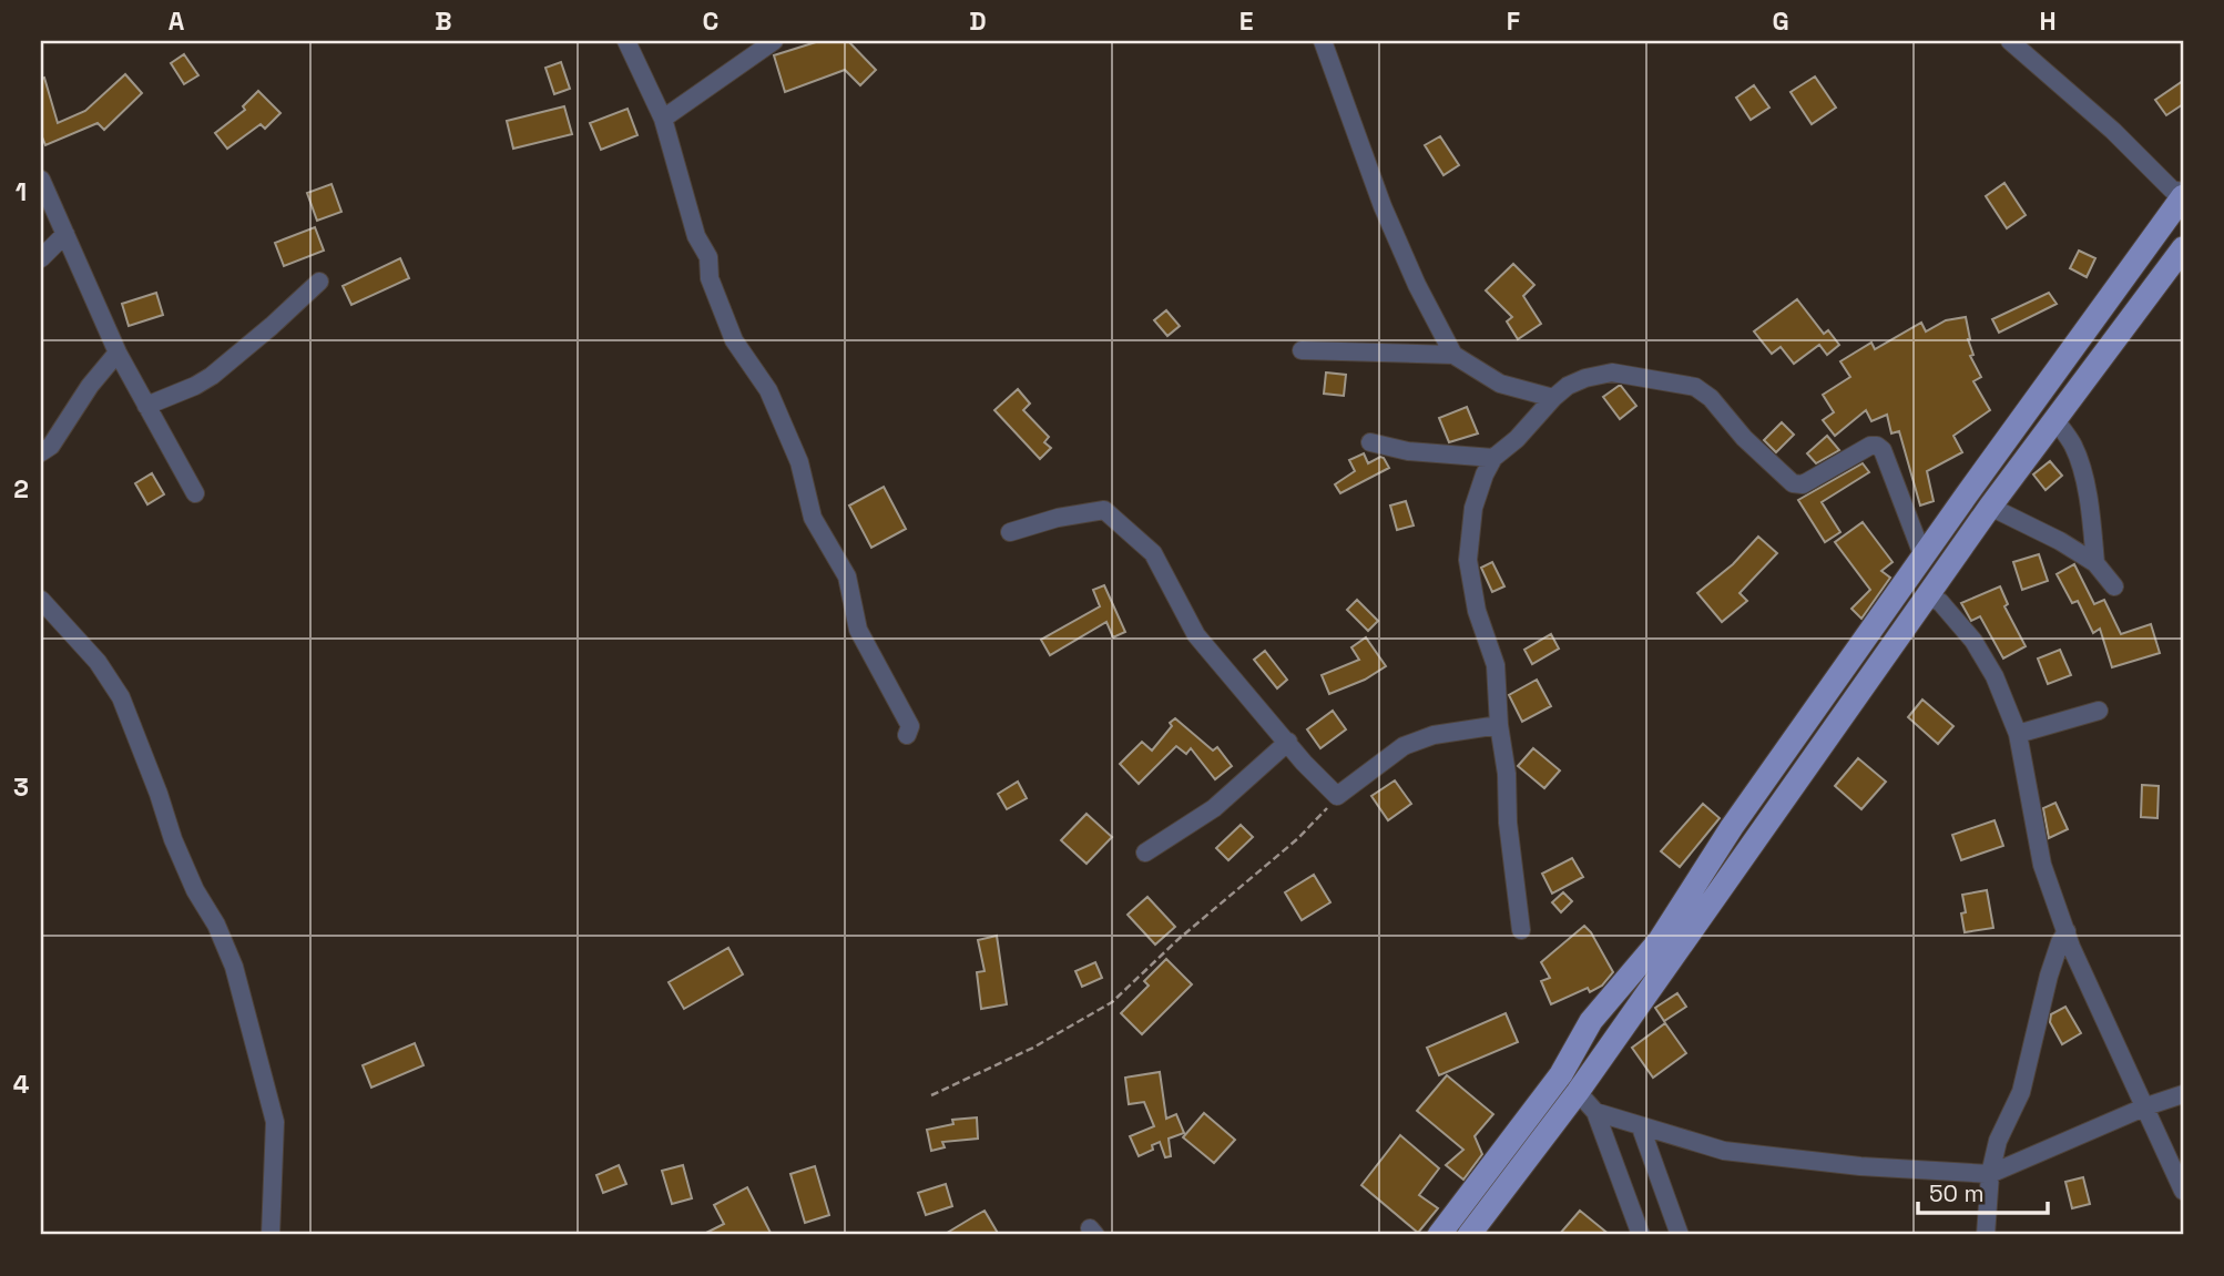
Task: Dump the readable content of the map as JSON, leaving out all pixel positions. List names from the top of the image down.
{
  "scale_bar": "50 m",
  "grid": {
    "columns": [
      "A",
      "B",
      "C",
      "D",
      "E",
      "F",
      "G",
      "H"
    ],
    "rows": [
      "1",
      "2",
      "3",
      "4"
    ]
  }
}
